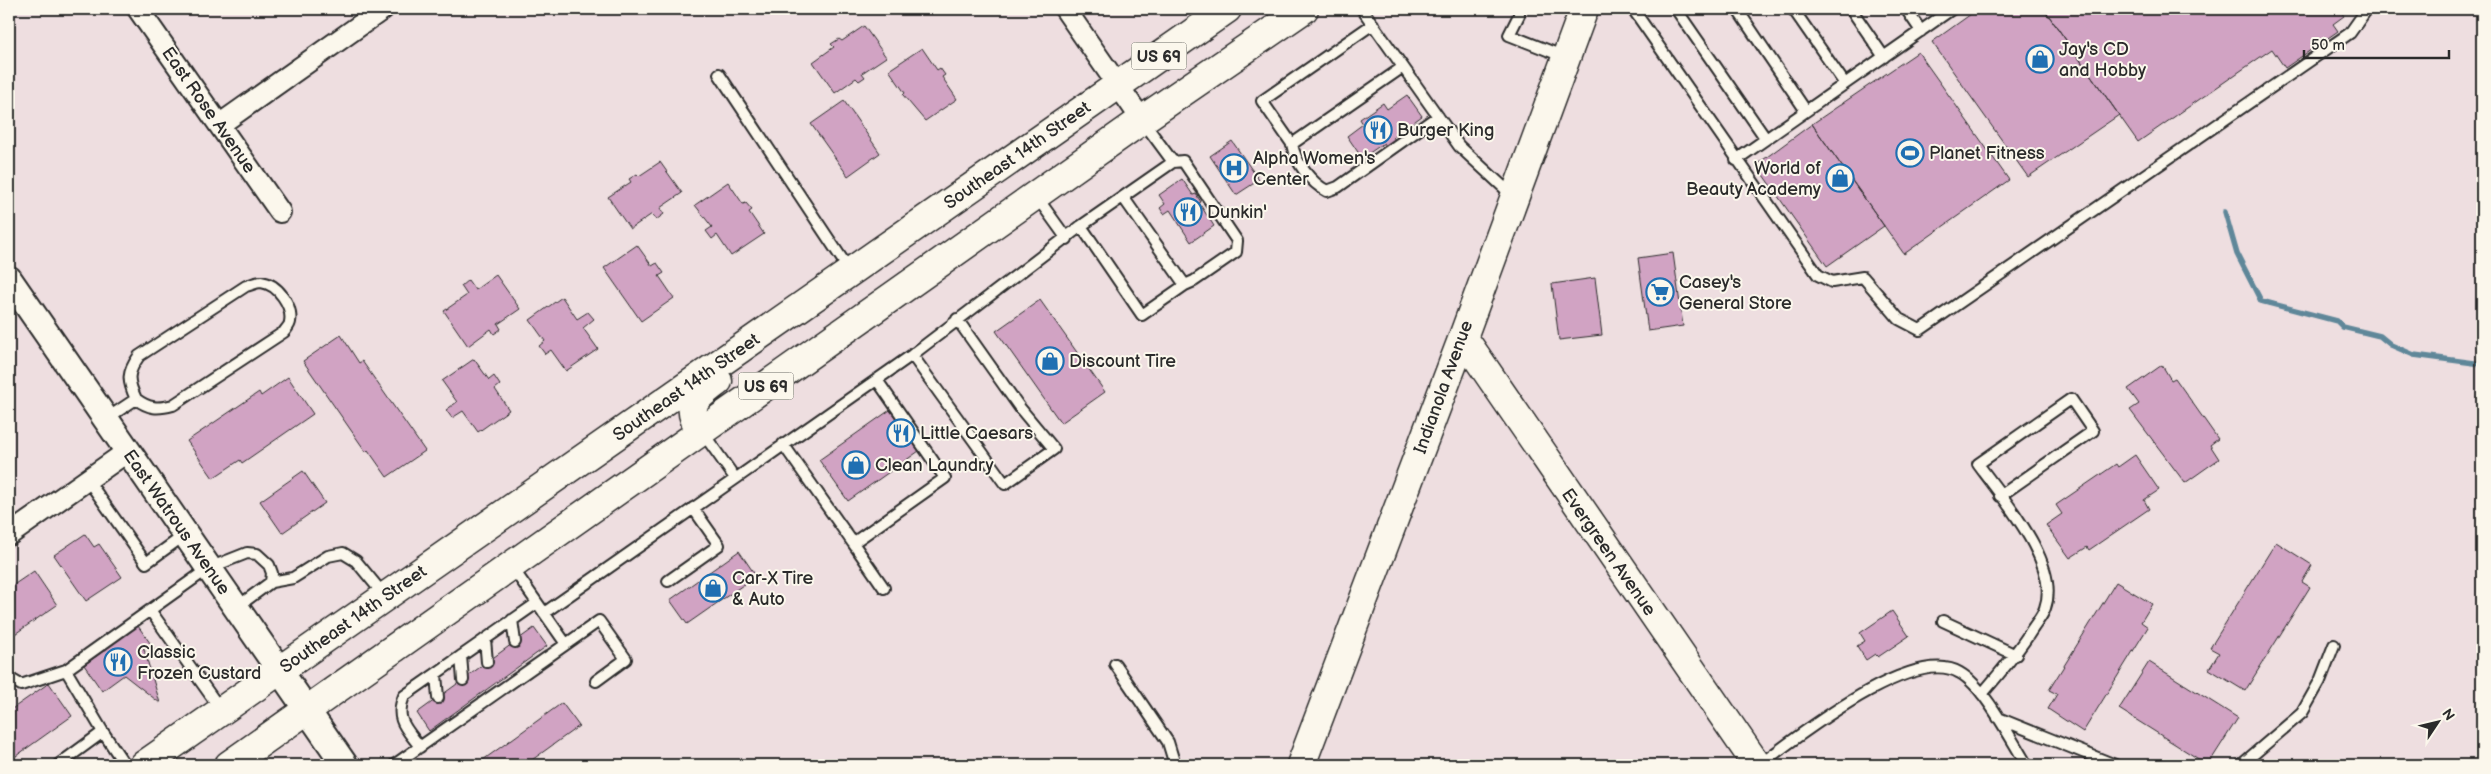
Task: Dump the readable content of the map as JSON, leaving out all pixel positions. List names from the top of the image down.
{
  "streets": {
    "main road": [
      "US 69",
      "Southeast 14th Street",
      "Indianola Avenue",
      "Evergreen Avenue"
    ],
    "street": ["East Rose Avenue", "East Watrous Avenue"]
  },
  "crossings": [
    ["US 69", "East Watrous Avenue"],
    ["Southeast 14th Street", "East Watrous Avenue"],
    ["Indianola Avenue", "Evergreen Avenue"]
  ],
  "places": {
    "shop": [
      "Jay's CD and Hobby",
      "World of Beauty Academy",
      "Discount Tire",
      "Clean Laundry",
      "Car-X Tire & Auto"
    ],
    "restaurant": [
      "Burger King",
      "Dunkin'",
      "Little Caesars",
      "Classic Frozen Custard"
    ],
    "sports": ["Planet Fitness"],
    "hospital": ["Alpha Women's Center"],
    "supermarket": ["Casey's General Store"]
  },
  "scale_bar": "50 m",
  "north": "top right"
}
